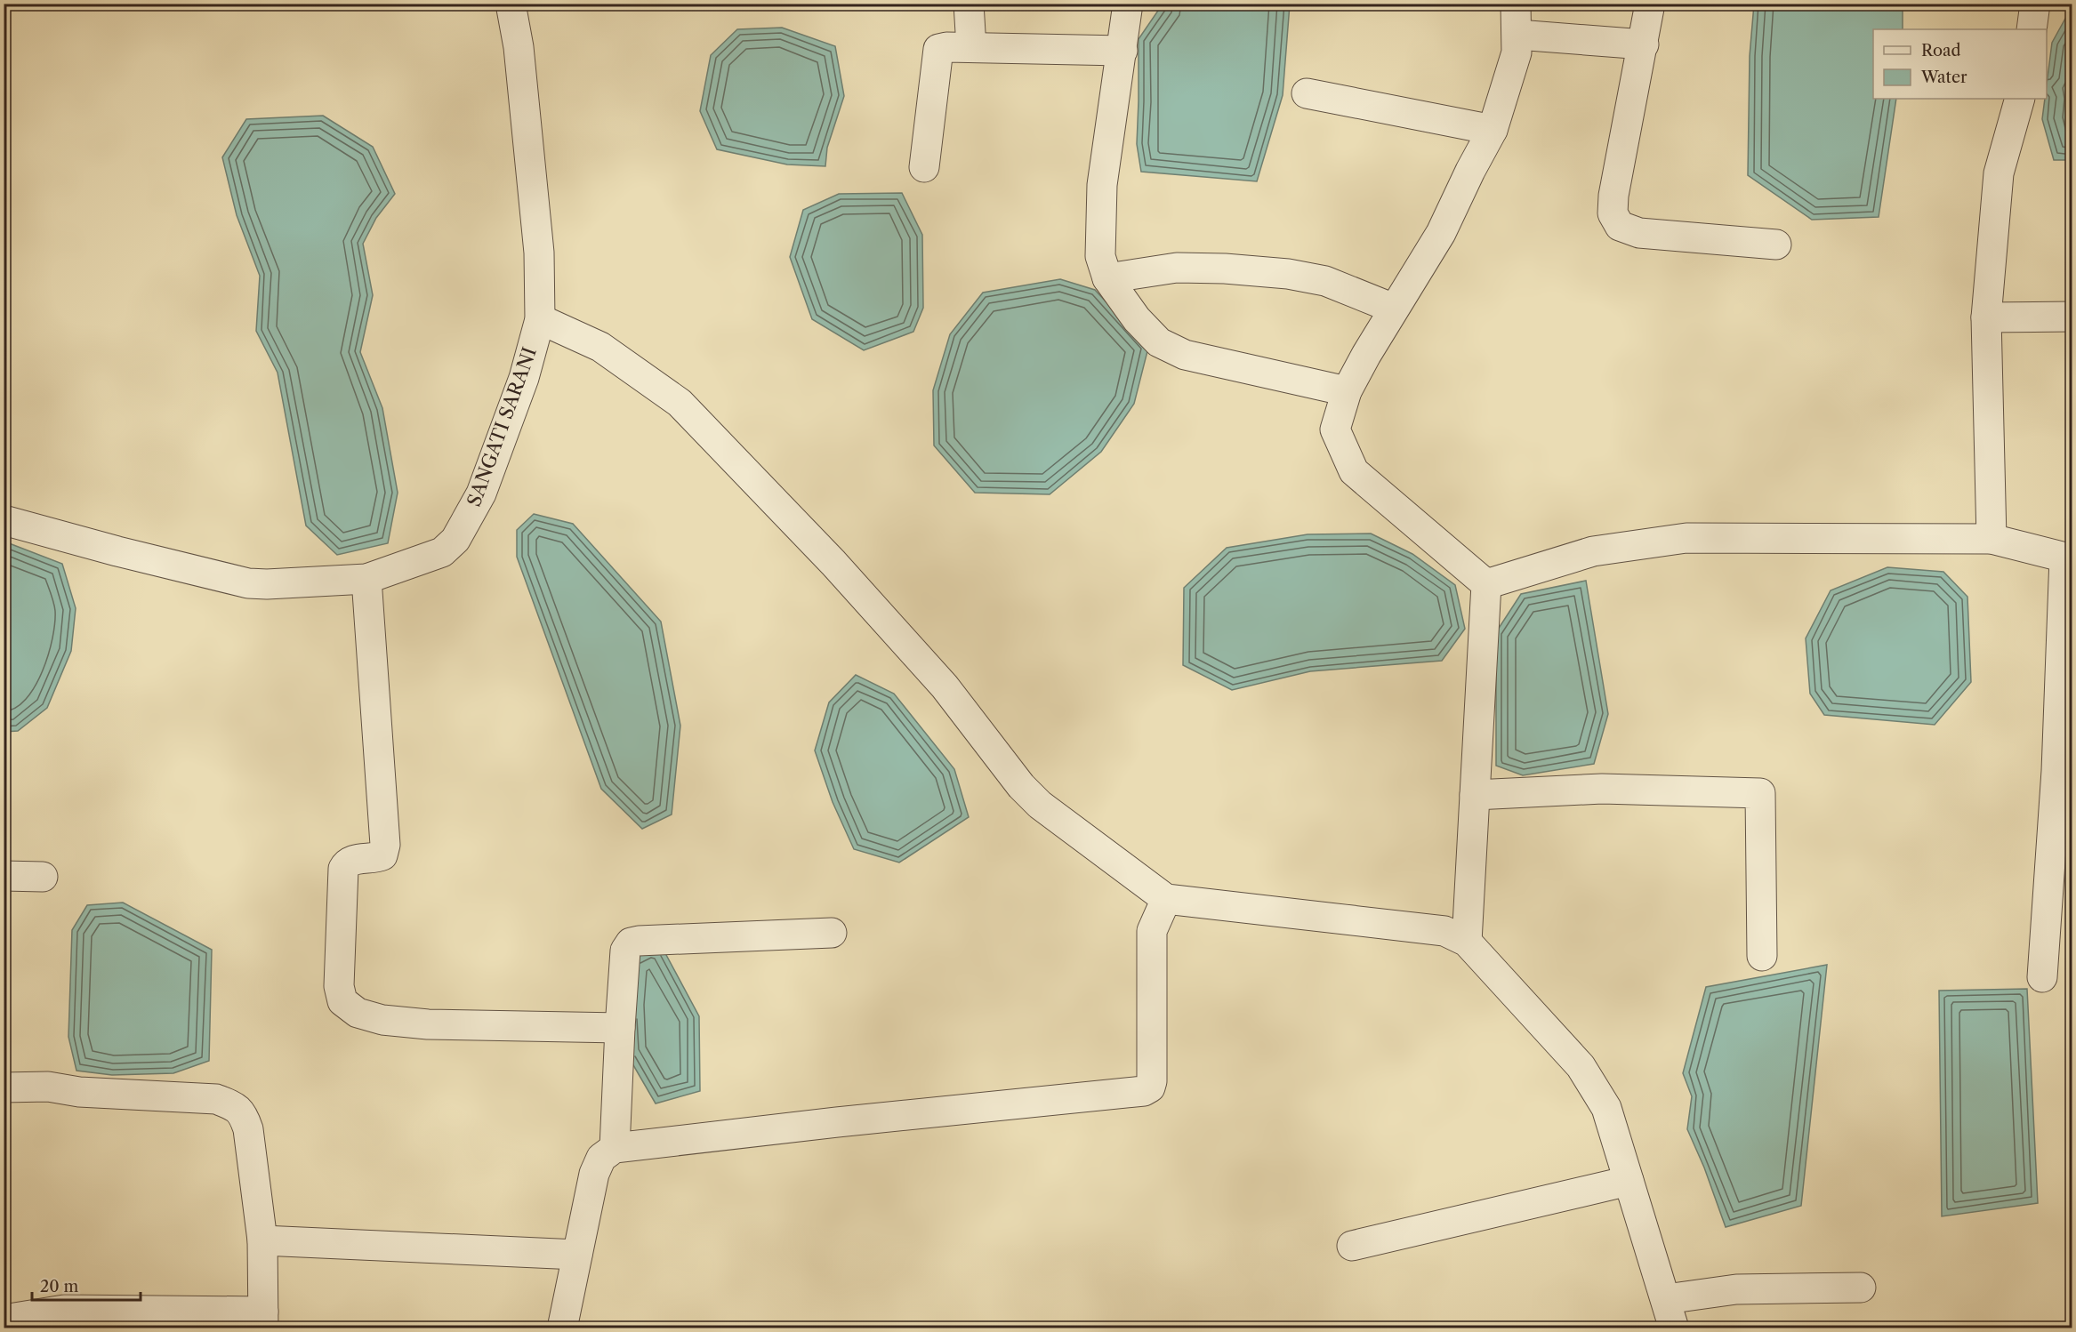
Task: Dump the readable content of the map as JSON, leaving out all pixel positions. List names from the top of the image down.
{
  "streets": {
    "street": ["SANGATI SARANI"]
  },
  "legend": ["Road", "Water"],
  "scale_bar": "20 m"
}
